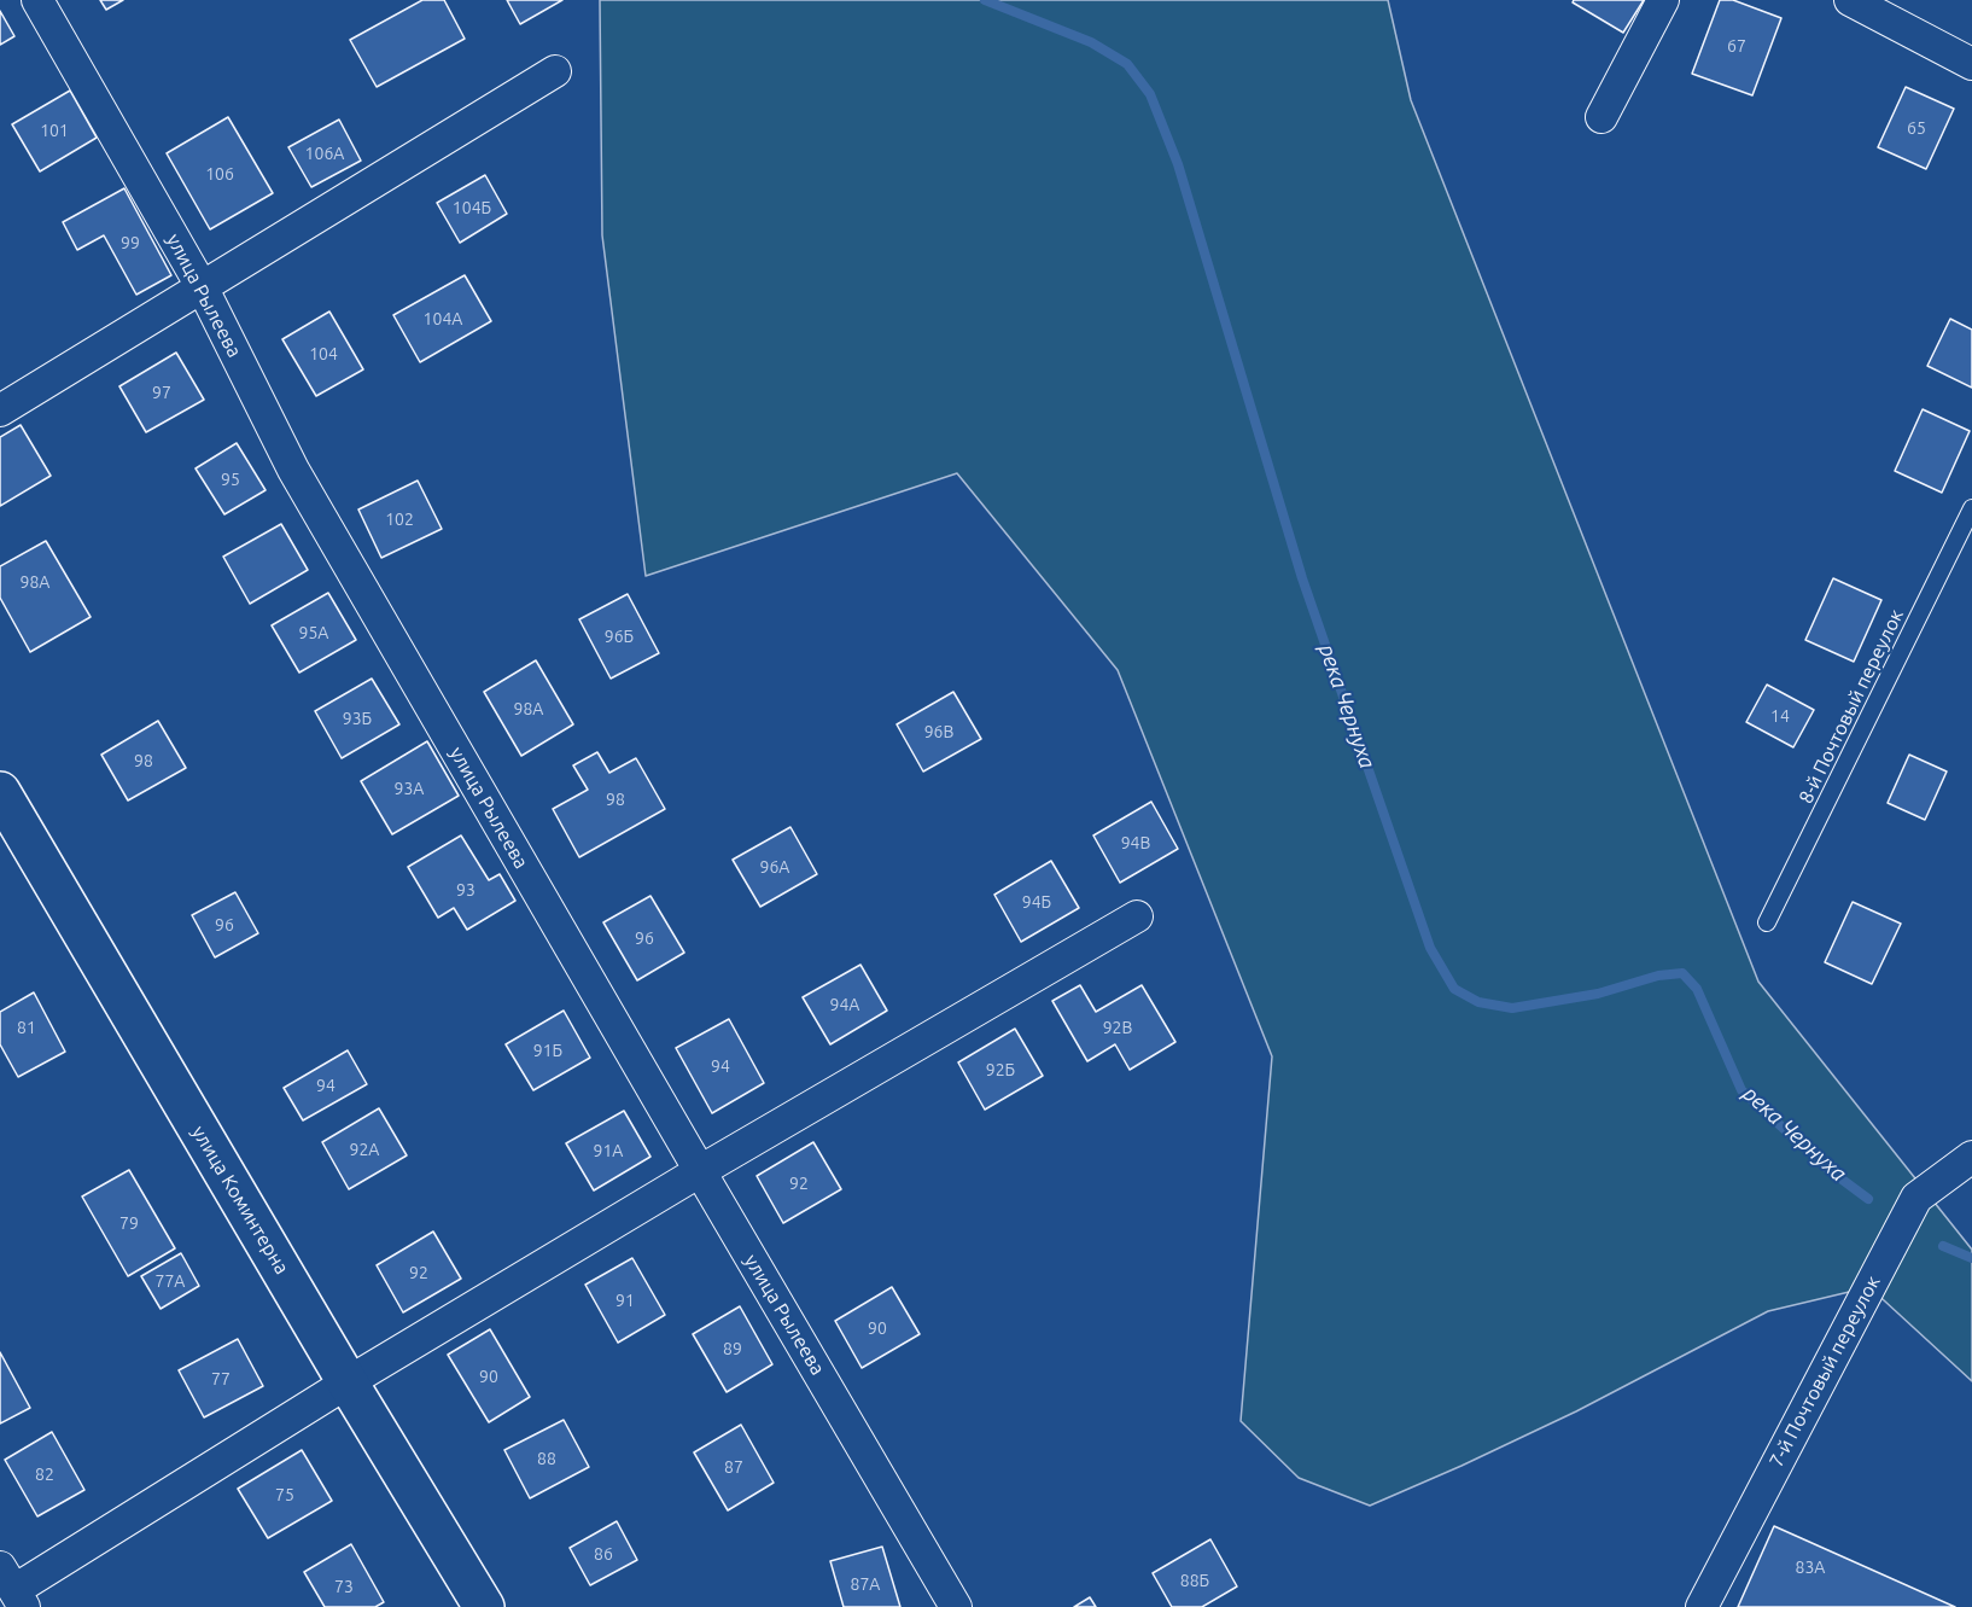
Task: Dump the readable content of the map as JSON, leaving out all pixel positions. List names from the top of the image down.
{
  "streets": {
    "street": ["улица Рылеева", "улица Коминтерна", "7-й Почтовый переулок"],
    "lane": ["8-й Почтовый переулок"]
  },
  "water": ["река Чернуха"],
  "house_numbers": [
    "67",
    "65",
    "101",
    "106А",
    "106",
    "104Б",
    "99",
    "104А",
    "104",
    "97",
    "95",
    "102",
    "98А",
    "95А",
    "96Б",
    "98А",
    "14",
    "93Б",
    "96В",
    "98",
    "93А",
    "98",
    "94В",
    "96А",
    "93",
    "94Б",
    "96",
    "96",
    "94А",
    "81",
    "92В",
    "91Б",
    "94",
    "92Б",
    "94",
    "92А",
    "91А",
    "92",
    "79",
    "92",
    "77А",
    "91",
    "90",
    "89",
    "90",
    "77",
    "88",
    "87",
    "82",
    "75",
    "86",
    "83А",
    "88Б",
    "87А",
    "73"
  ]
}
